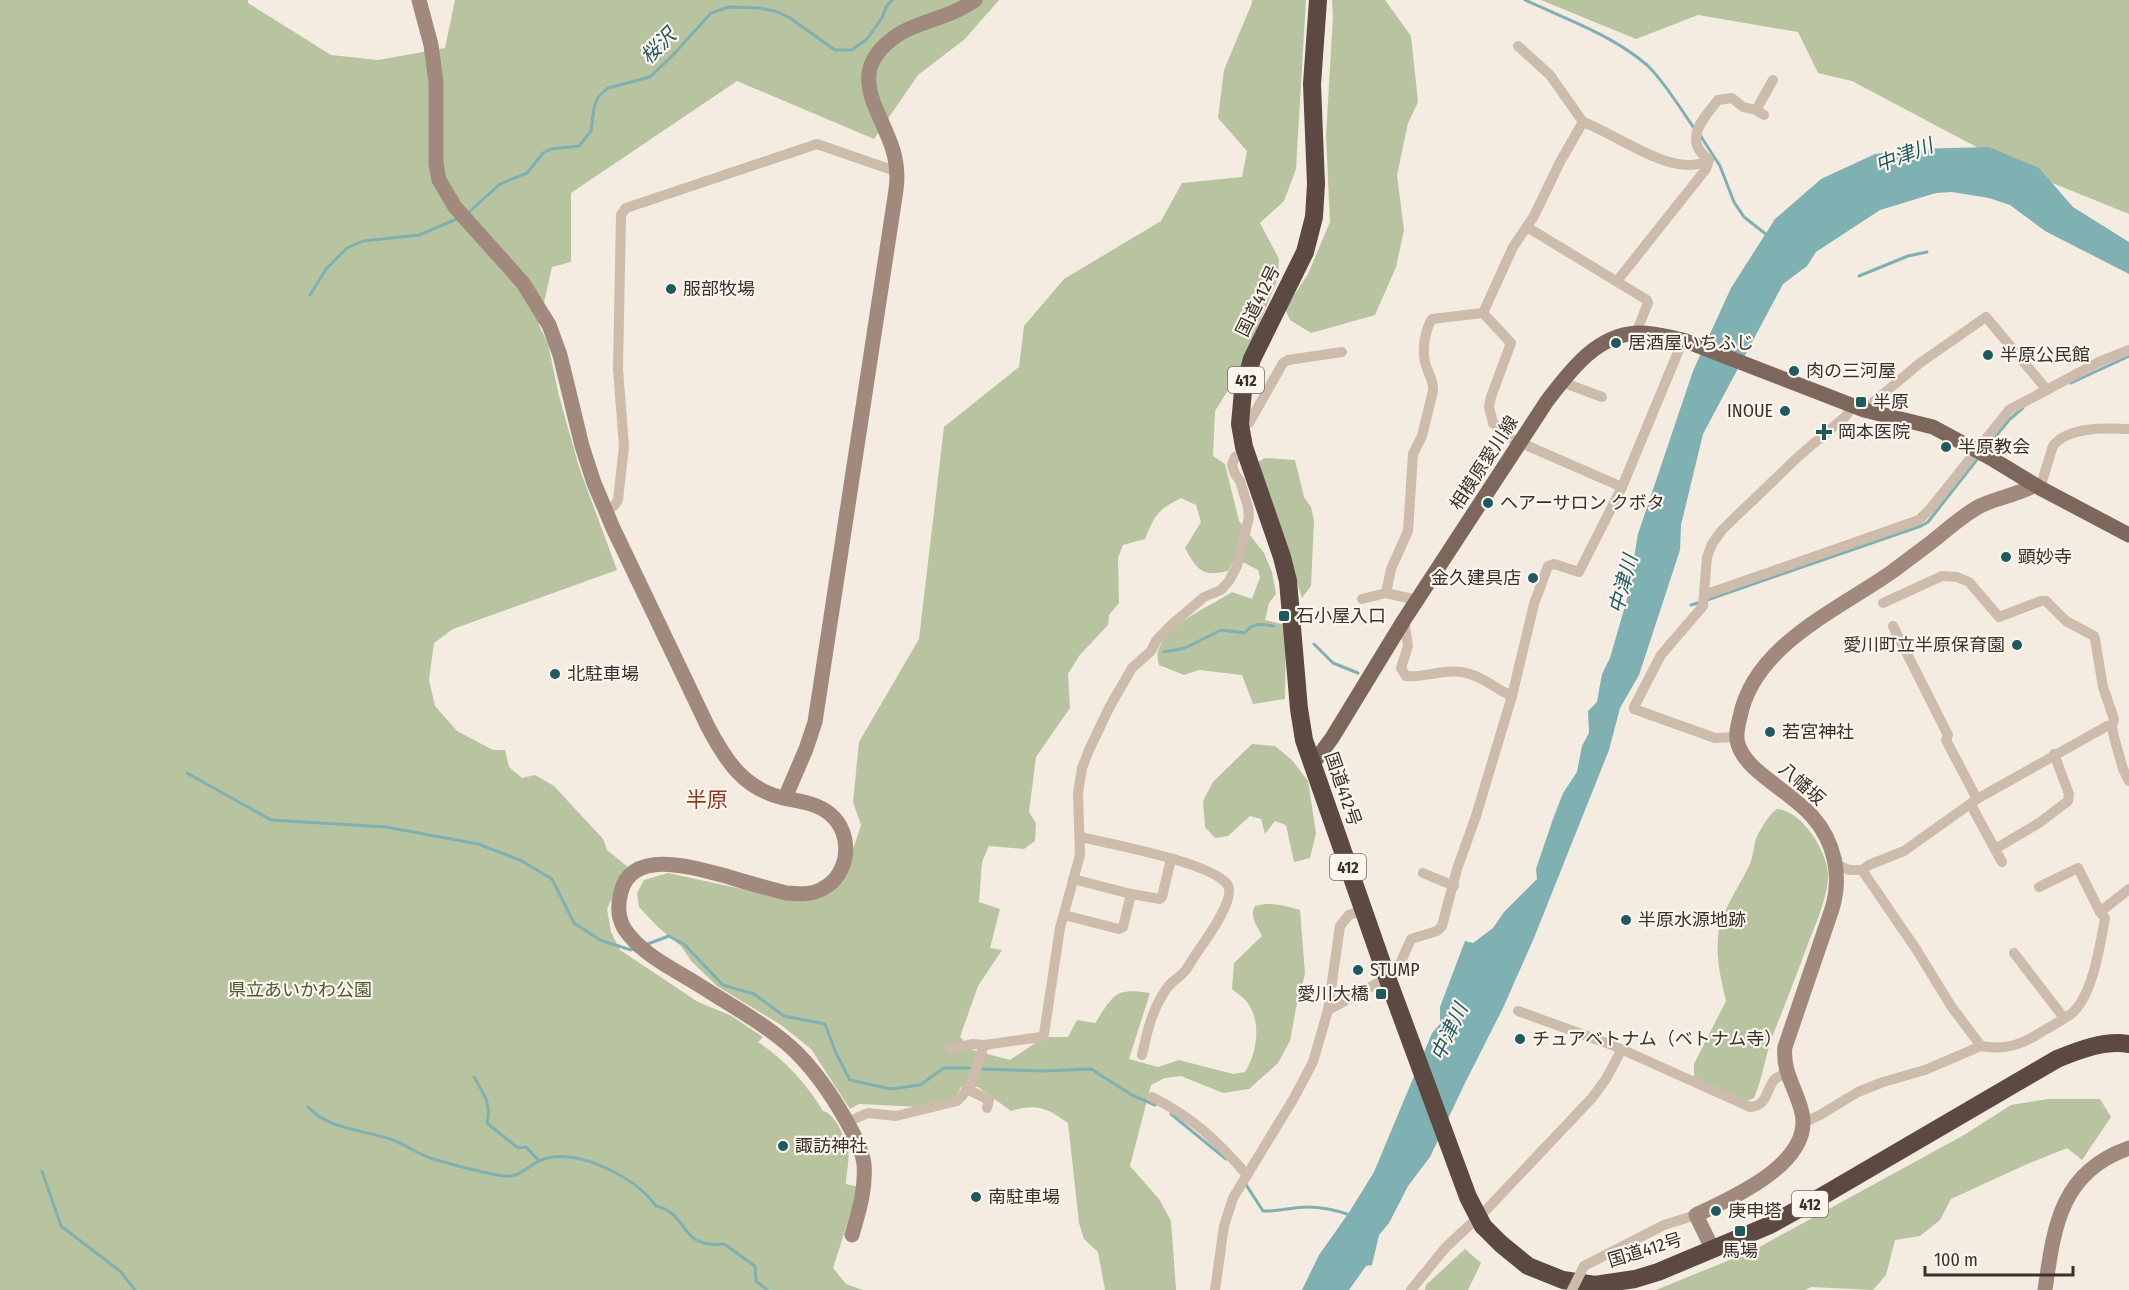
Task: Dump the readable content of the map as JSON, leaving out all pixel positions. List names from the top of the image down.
{
  "streets": {
    "highway": ["国道412号", "412"],
    "main road": ["相模原愛川線"],
    "street": ["八幡坂"]
  },
  "crossings": [
    ["国道412号", "相模原愛川線"]
  ],
  "districts": ["半原"],
  "water": ["桜沢", "中津川"],
  "parks": ["県立あいかわ公園"],
  "places": {
    "other": [
      "服部牧場",
      "居酒屋いちふじ",
      "半原公民館",
      "肉の三河屋",
      "INOUE",
      "半原教会",
      "ヘアーサロン クボタ",
      "顕妙寺",
      "金久建具店",
      "愛川町立半原保育園",
      "北駐車場",
      "若宮神社",
      "半原水源地跡",
      "STUMP",
      "チュアベトナム（ベトナム寺）",
      "諏訪神社",
      "南駐車場",
      "庚申塔"
    ],
    "transit": [
      "半原",
      "石小屋入口",
      "愛川大橋",
      "馬場"
    ],
    "health": ["岡本医院"]
  },
  "scale_bar": "100 m"
}
